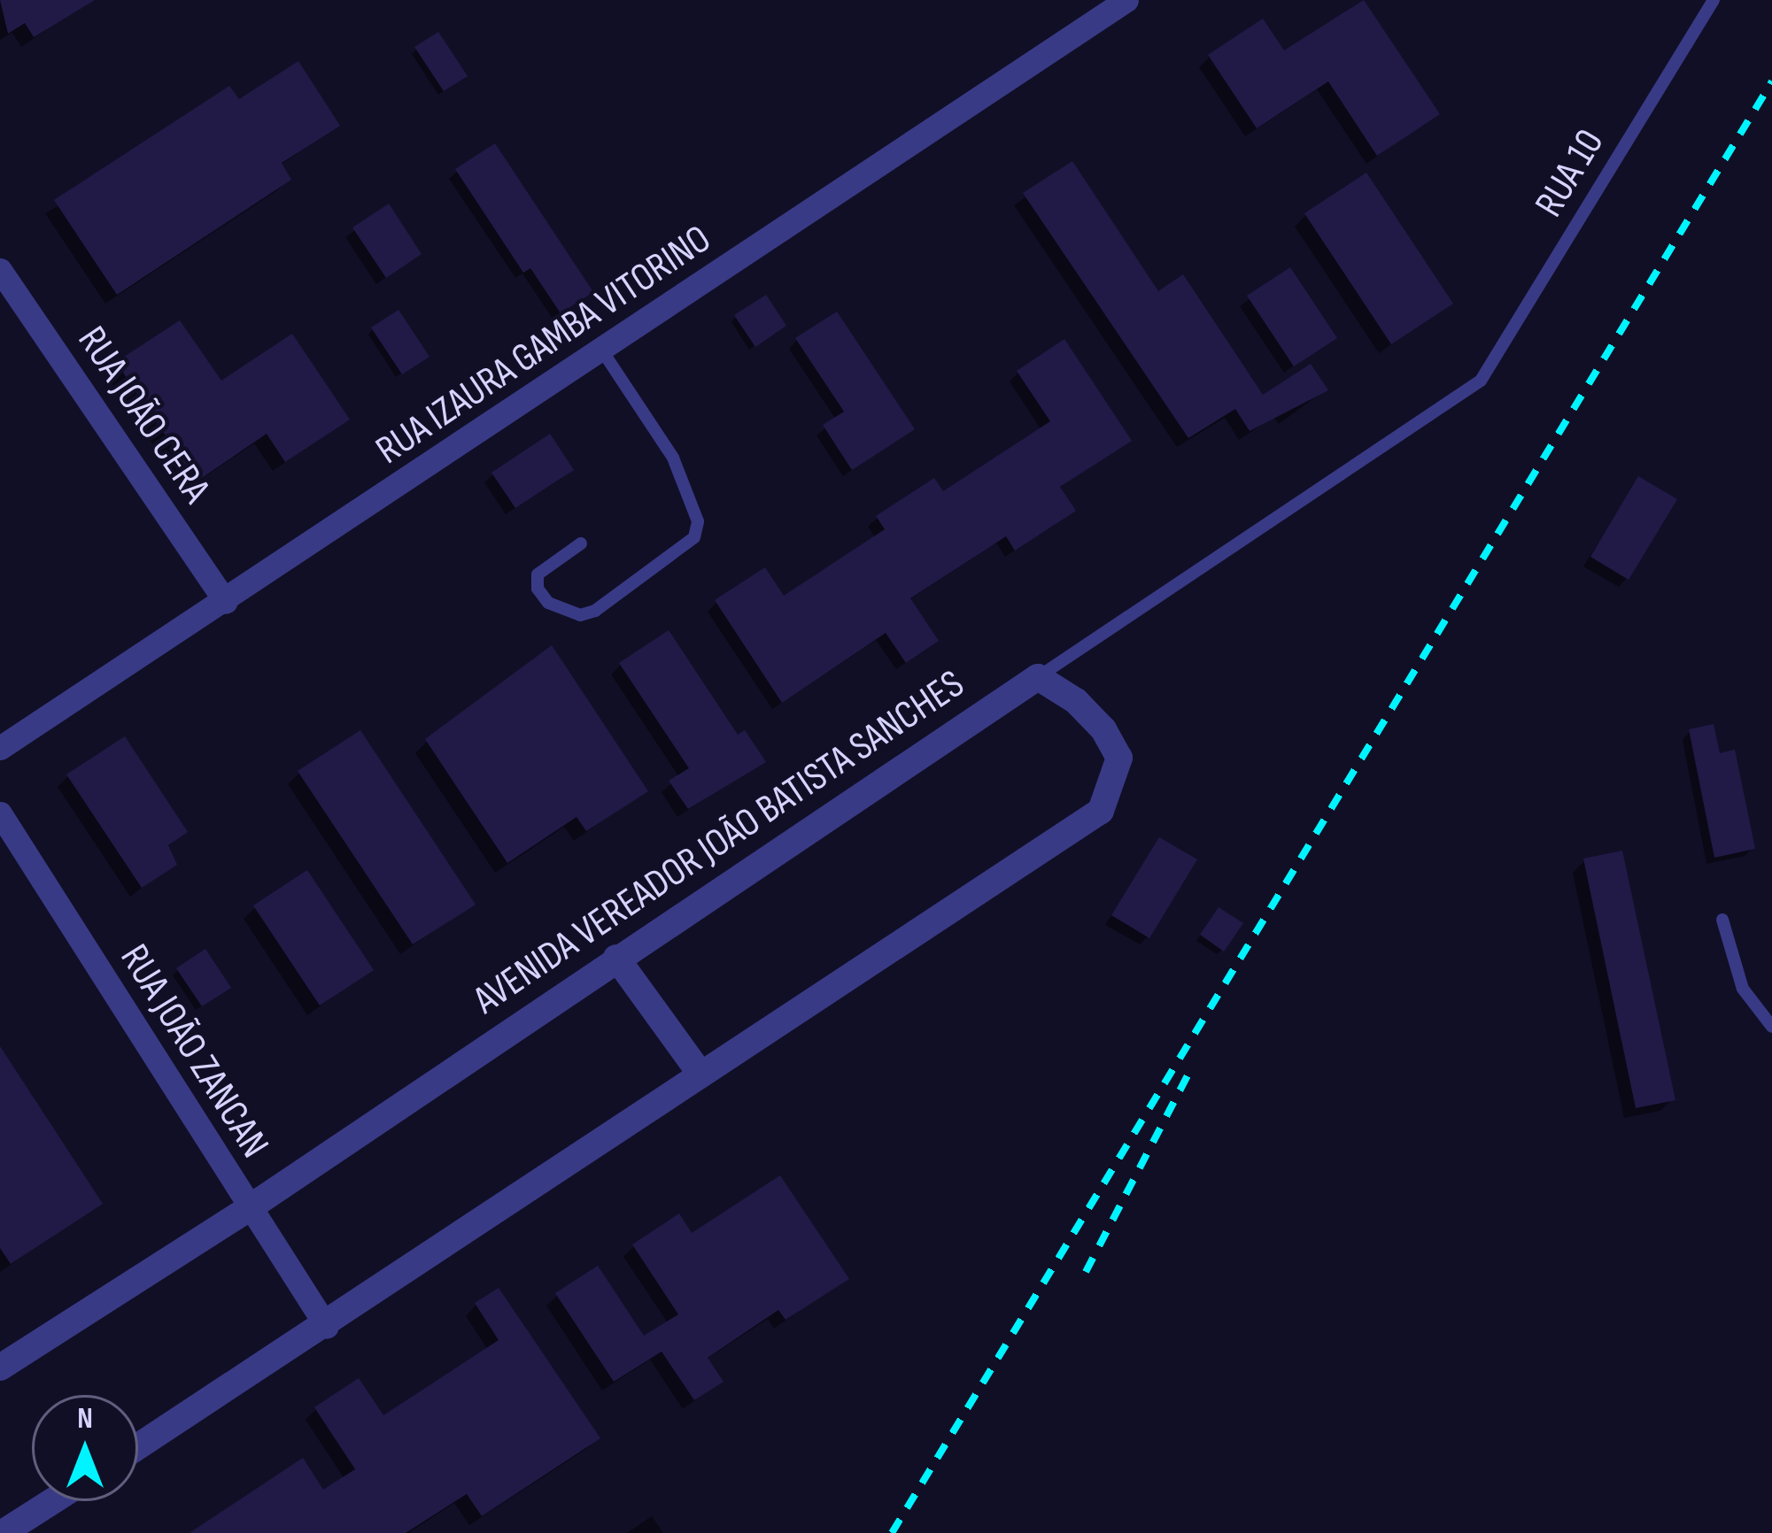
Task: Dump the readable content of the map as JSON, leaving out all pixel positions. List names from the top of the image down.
{
  "streets": {
    "street": [
      "RUA IZAURA GAMBA VITORINO",
      "RUA JOÃO CERA",
      "AVENIDA VEREADOR JOÃO BATISTA SANCHES",
      "RUA JOÃO ZANCAN"
    ],
    "lane": ["RUA 10"]
  },
  "crossings": [
    ["RUA 10", "AVENIDA VEREADOR JOÃO BATISTA SANCHES"],
    ["RUA IZAURA GAMBA VITORINO", "RUA JOÃO CERA"],
    ["AVENIDA VEREADOR JOÃO BATISTA SANCHES", "RUA JOÃO ZANCAN"]
  ],
  "north": "top"
}
